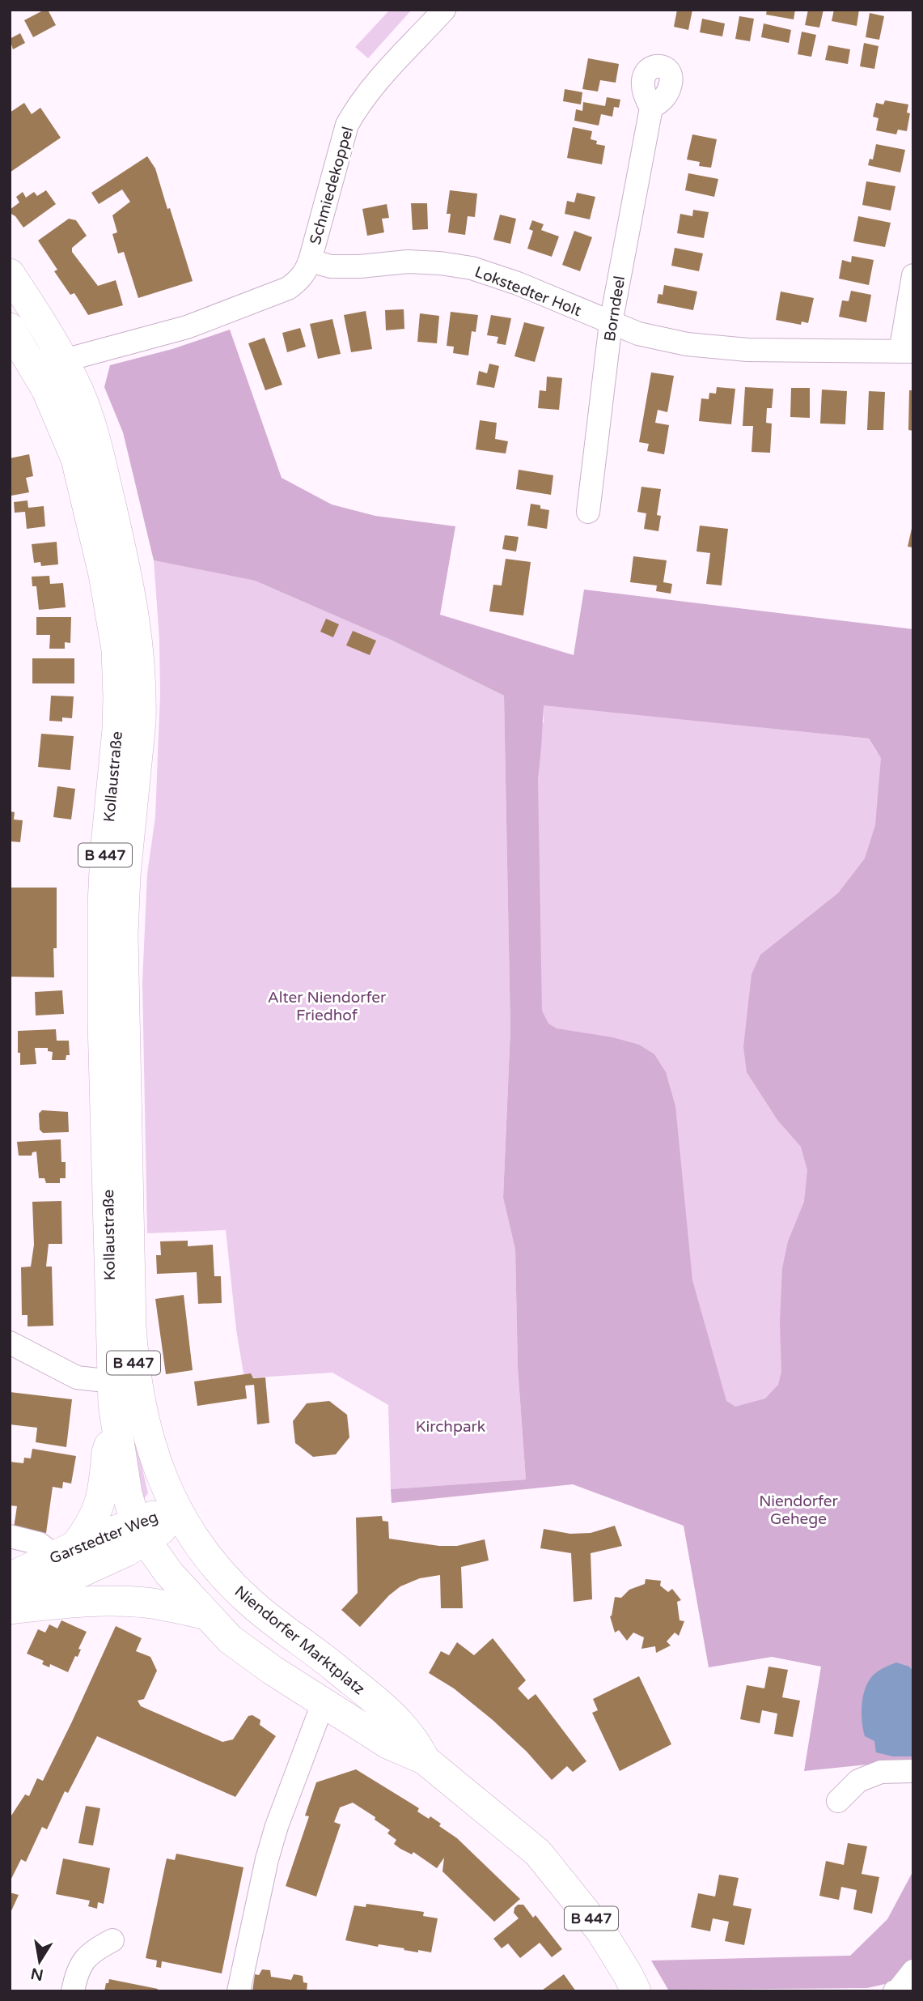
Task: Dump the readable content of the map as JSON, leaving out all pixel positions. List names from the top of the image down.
{
  "streets": {
    "main road": [
      "Kollaustraße",
      "B 447",
      "Garstedter Weg",
      "Niendorfer Marktplatz"
    ],
    "street": ["Schmiedekoppel", "Lokstedter Holt", "Borndeel"]
  },
  "crossings": [
    ["Schmiedekoppel", "Lokstedter Holt"],
    ["Lokstedter Holt", "Borndeel"],
    ["Kollaustraße", "B 447"],
    ["Kollaustraße", "Niendorfer Marktplatz"],
    ["B 447", "Garstedter Weg"],
    ["B 447", "Niendorfer Marktplatz"],
    ["Garstedter Weg", "Niendorfer Marktplatz"]
  ],
  "parks": ["Alter Niendorfer Friedhof", "Kirchpark", "Niendorfer Gehege"],
  "north": "bottom"
}
